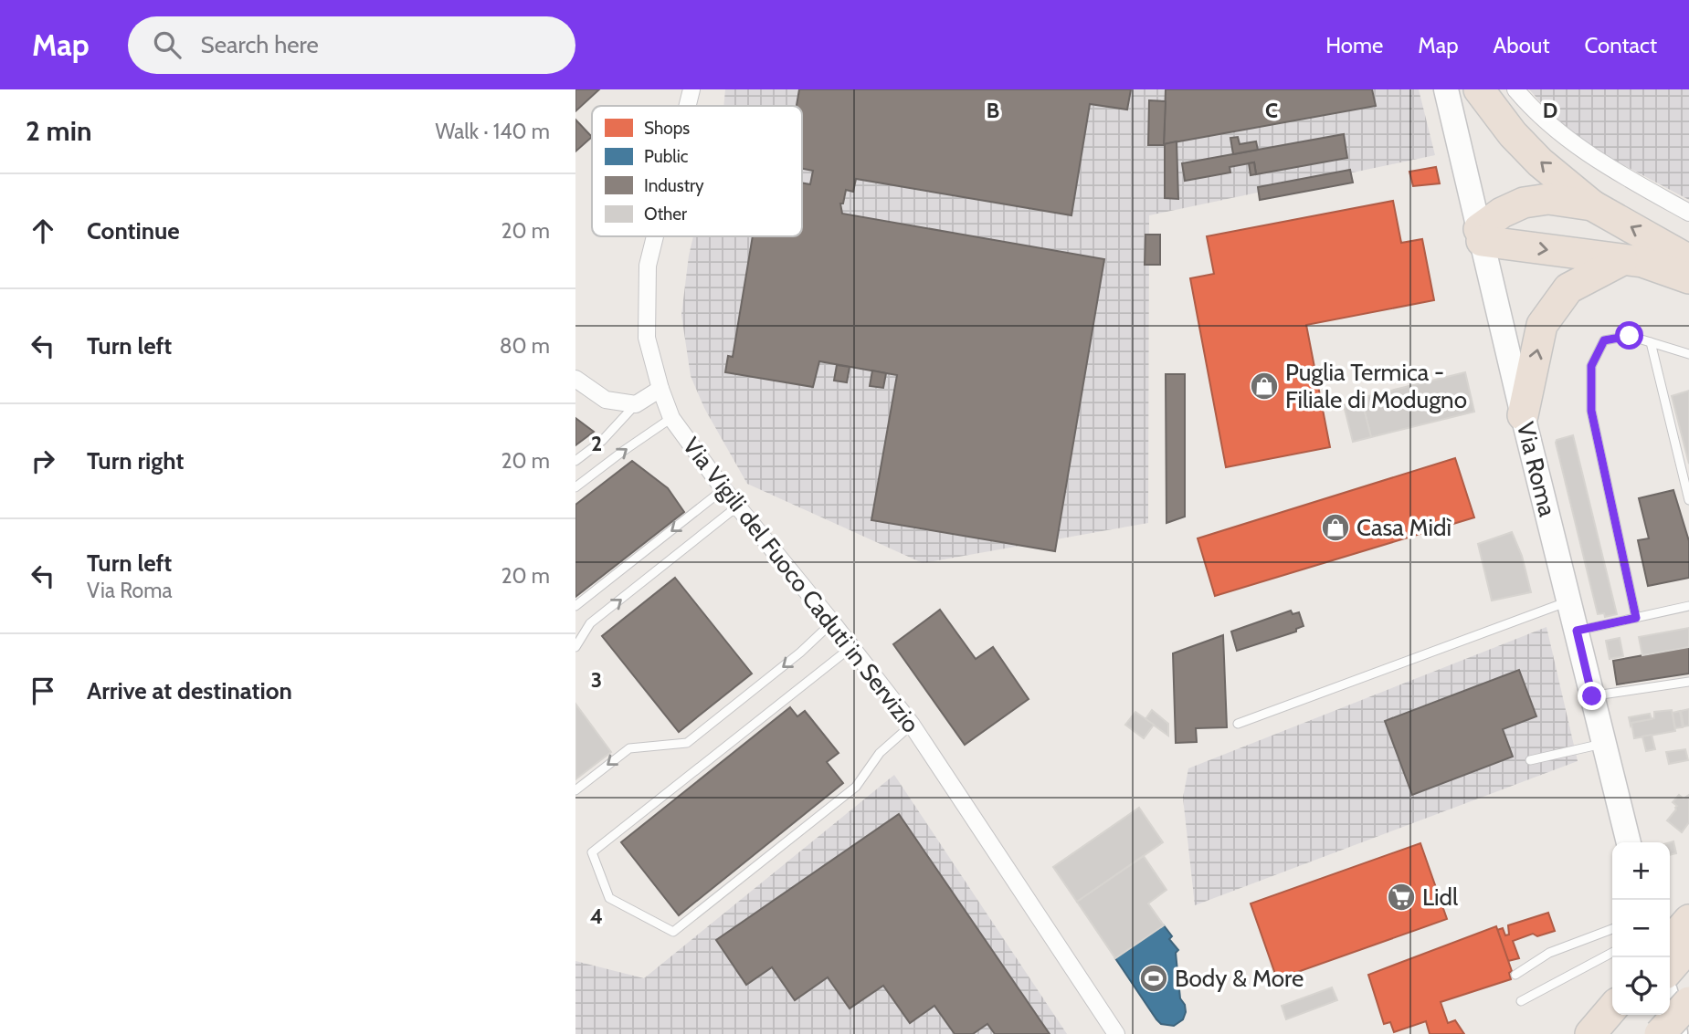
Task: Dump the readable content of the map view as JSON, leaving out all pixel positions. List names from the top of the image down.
{
  "streets": {
    "main road": ["Via Roma"],
    "street": ["Via Vigili del Fuoco Caduti in Servizio"]
  },
  "places": {
    "shop": ["Puglia Termica - Filiale di Modugno", "Casa Midì"],
    "supermarket": ["Lidl"],
    "sports": ["Body & More"]
  },
  "legend": [
    "Shops",
    "Public",
    "Industry",
    "Other"
  ],
  "page": {
    "header": "Map",
    "search": "Search here",
    "nav": [
      "Home",
      "Map",
      "About",
      "Contact"
    ],
    "heading": ["2 min", "Walk · 140 m"],
    "list": [
      ["Continue", "20 m"],
      ["Turn left", "80 m"],
      ["Turn right", "20 m"],
      ["Turn left", "Via Roma", "20 m"],
      "Arrive at destination"
    ],
    "map_buttons": ["+", "−"]
  },
  "grid": {
    "columns": ["B", "C", "D"],
    "rows": ["2", "3", "4"]
  }
}
